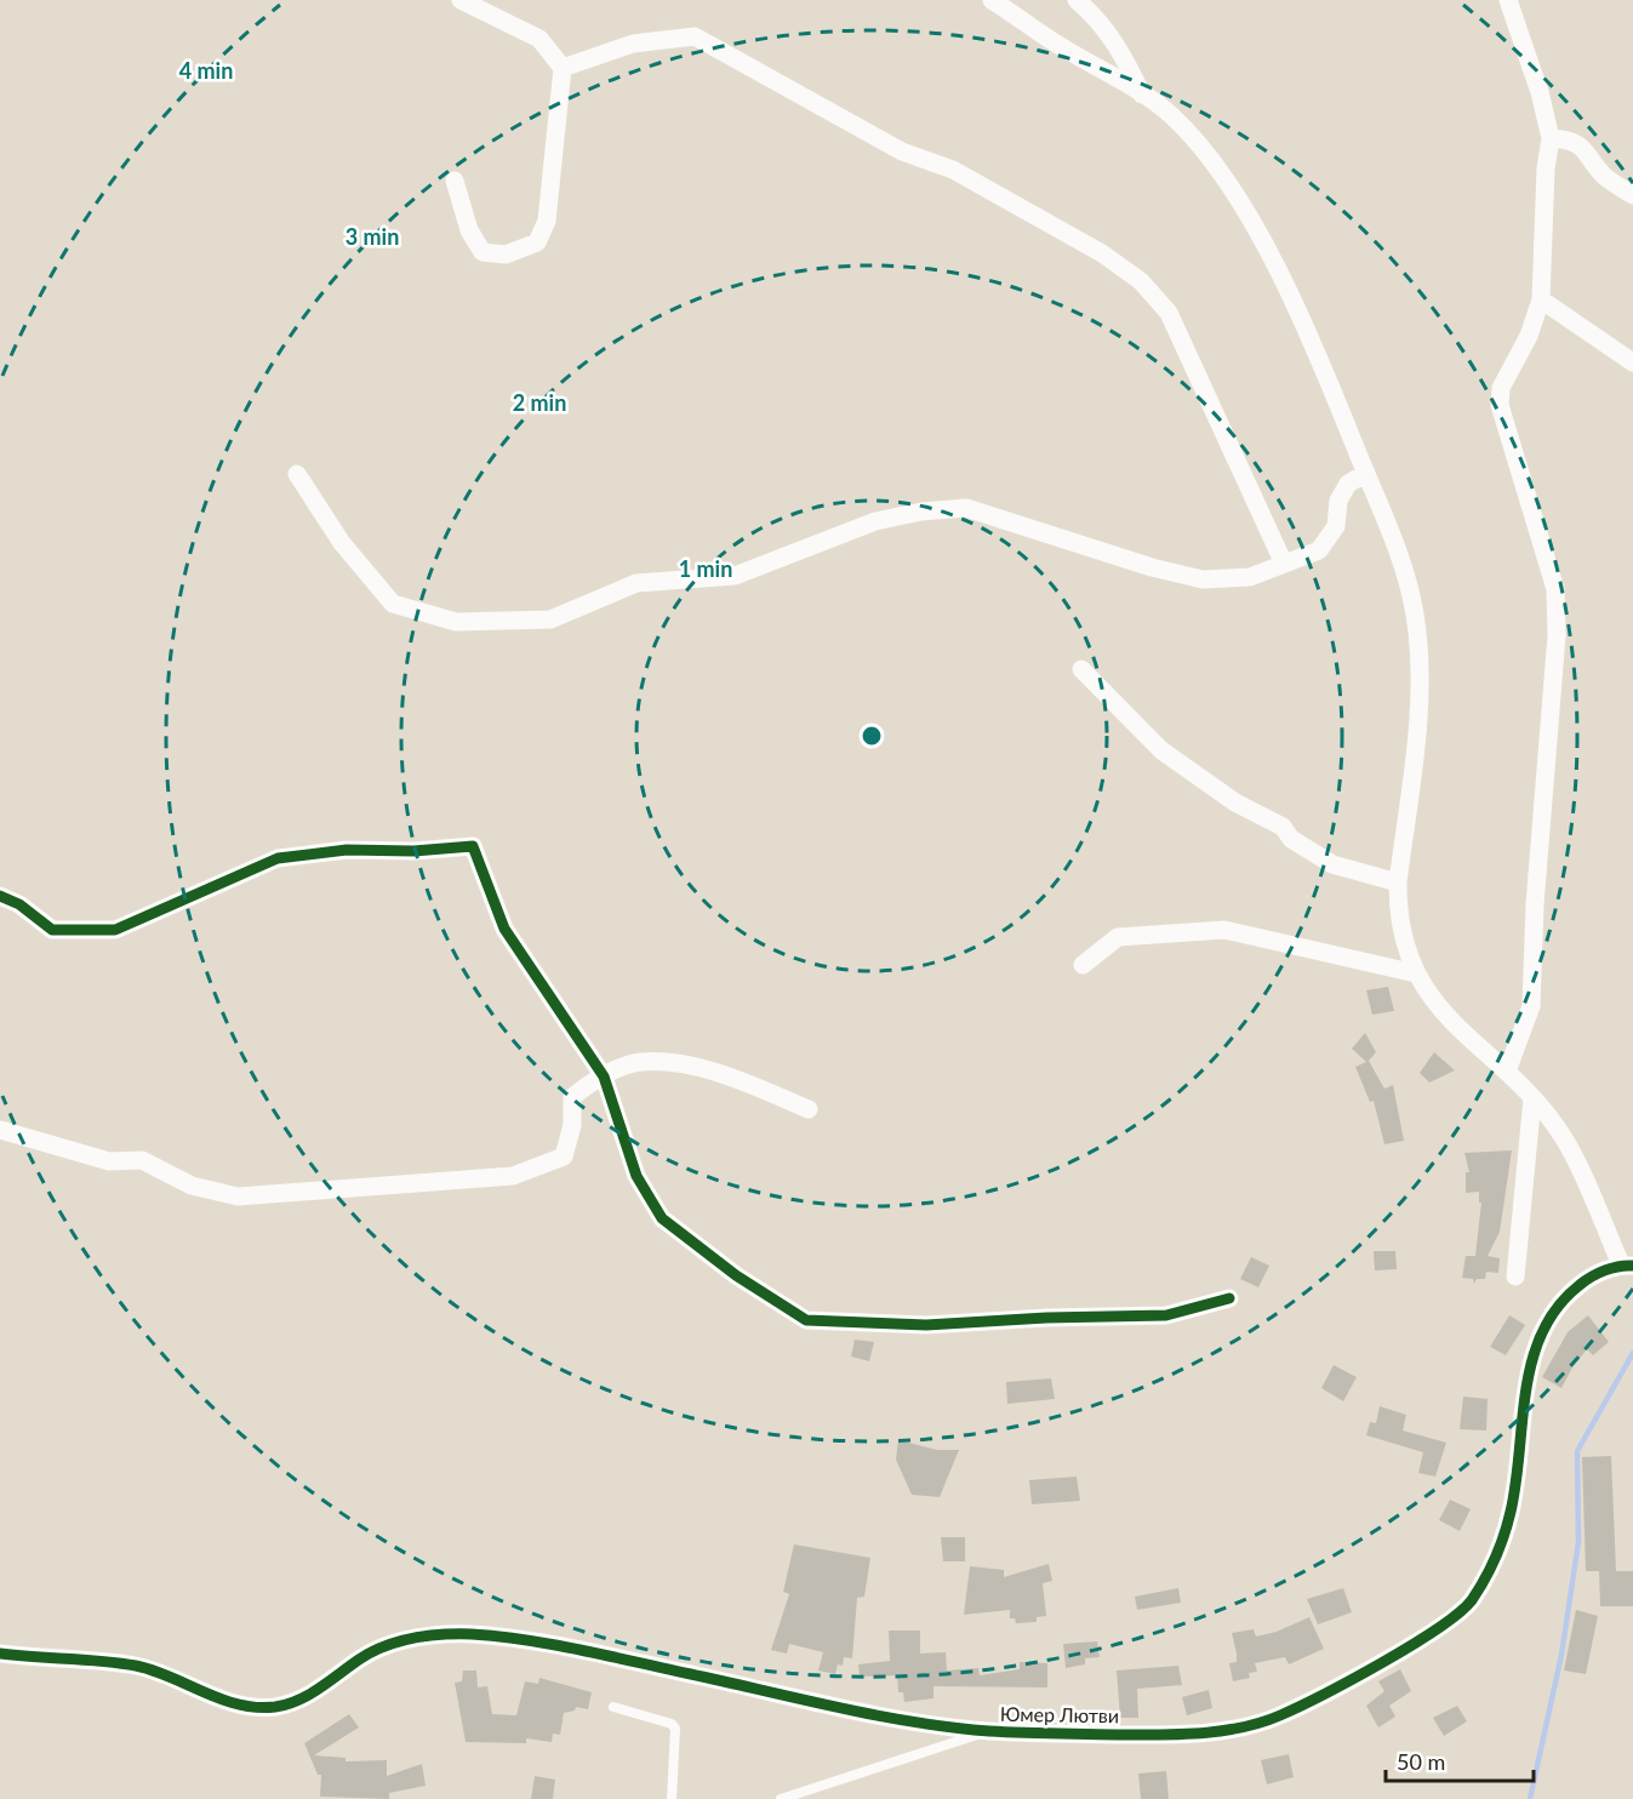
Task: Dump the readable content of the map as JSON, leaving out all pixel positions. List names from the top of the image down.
{
  "streets": {
    "street": ["Юмер Лютви"]
  },
  "scale_bar": "50 m",
  "rings": [
    "4 min",
    "3 min",
    "2 min",
    "1 min"
  ]
}
